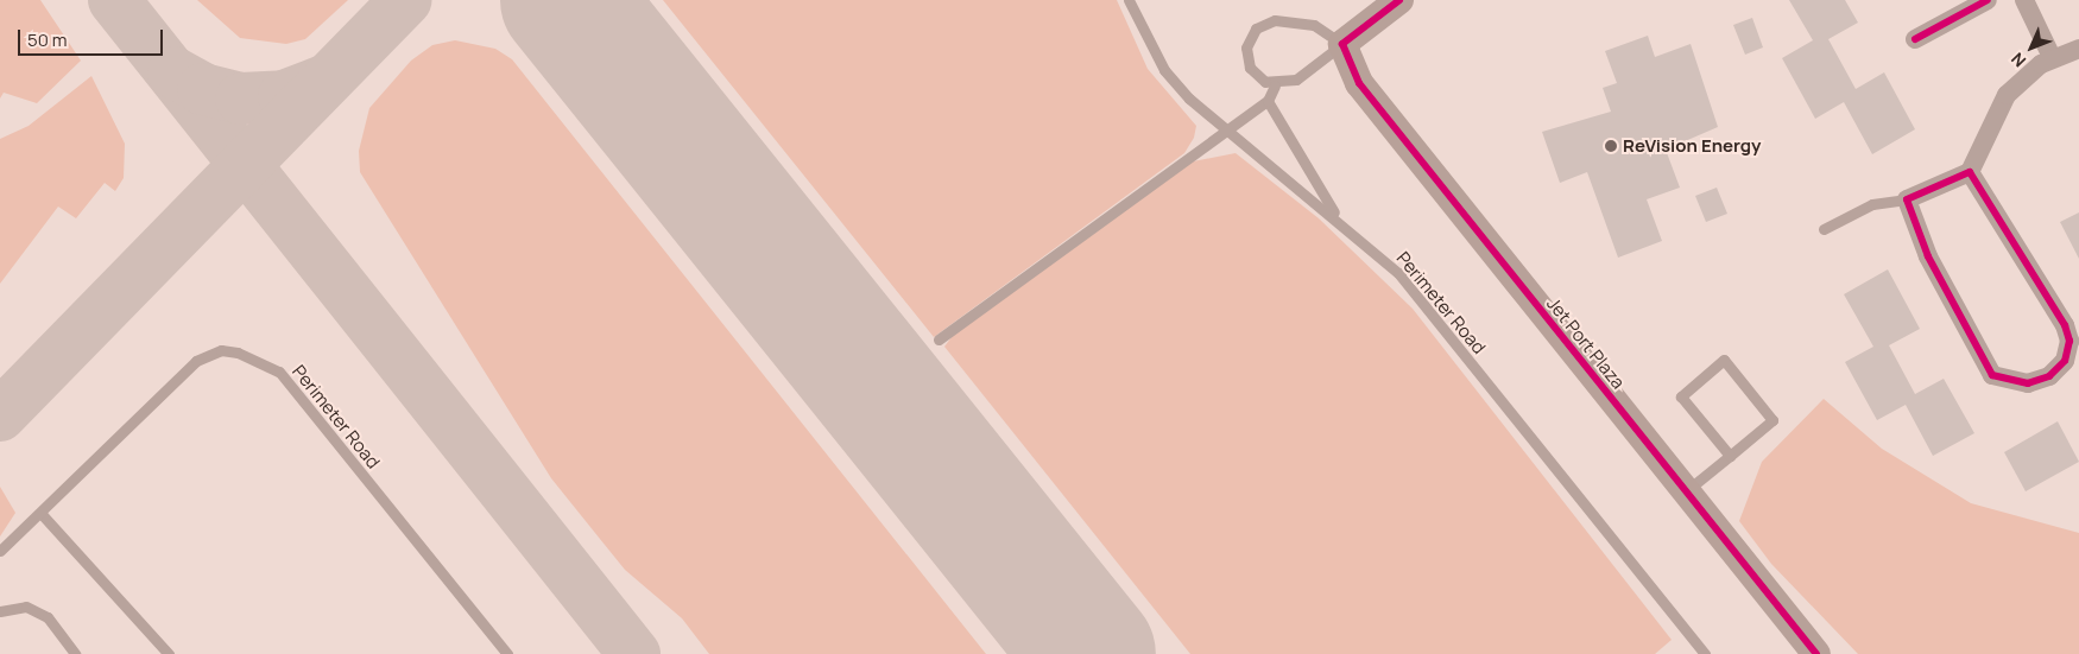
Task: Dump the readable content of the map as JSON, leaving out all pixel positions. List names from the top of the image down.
{
  "streets": {
    "street": ["Jet Port Plaza"],
    "lane": ["Perimeter Road"]
  },
  "places": ["ReVision Energy"],
  "scale_bar": "50 m",
  "north": "bottom left"
}
